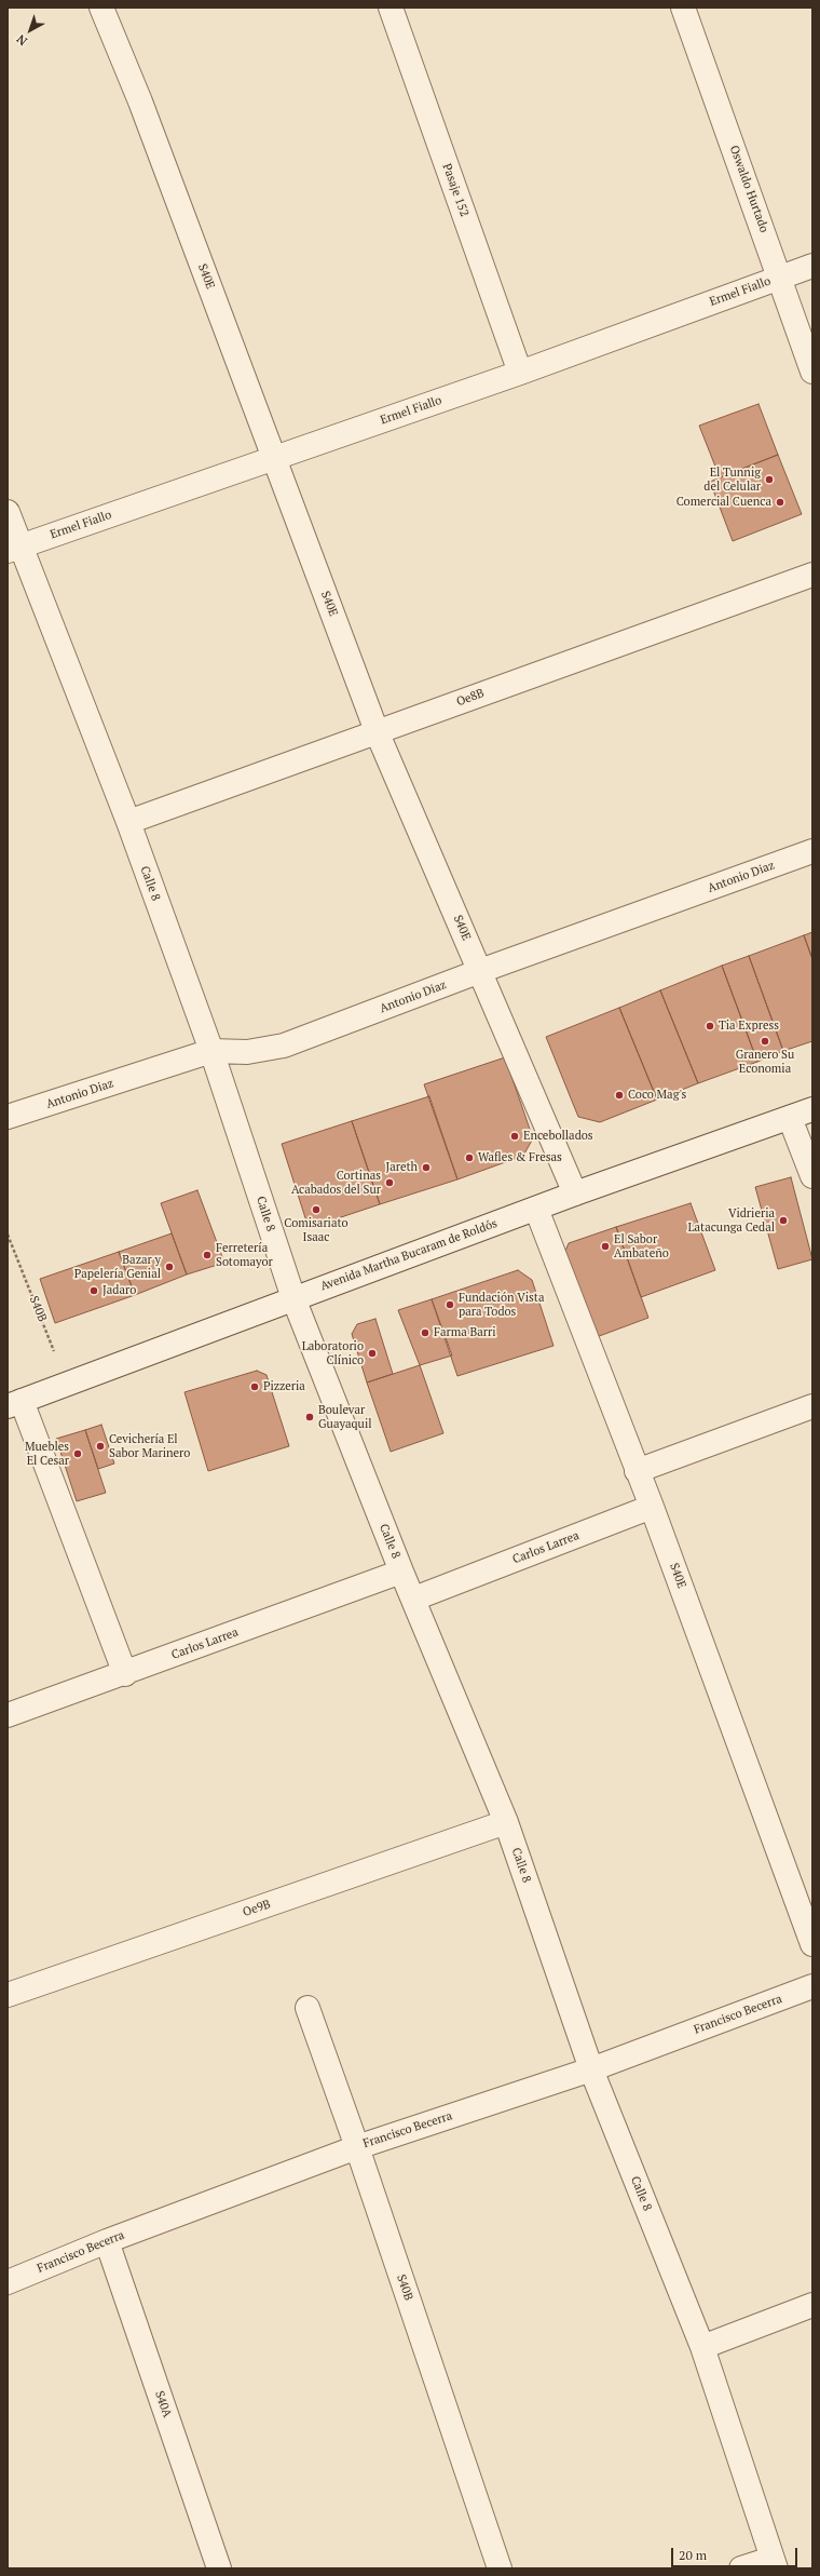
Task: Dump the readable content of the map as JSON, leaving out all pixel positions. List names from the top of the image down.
{
  "streets": {
    "street": [
      "Oswaldo Hurtado",
      "Pasaje 152",
      "S40E",
      "Ermel Fiallo",
      "Oe8B",
      "Antonio Diaz",
      "Calle 8",
      "Avenida Martha Bucaram de Roldós",
      "S40B",
      "Carlos Larrea",
      "Oe9B",
      "Francisco Becerra",
      "S40A"
    ]
  },
  "crossings": [
    ["Oswaldo Hurtado", "Ermel Fiallo"],
    ["Pasaje 152", "Ermel Fiallo"],
    ["S40E", "Ermel Fiallo"],
    ["S40E", "Oe8B"],
    ["S40E", "Antonio Diaz"],
    ["S40E", "Avenida Martha Bucaram de Roldós"],
    ["S40E", "Carlos Larrea"],
    ["Ermel Fiallo", "Calle 8"],
    ["Oe8B", "Calle 8"],
    ["Antonio Diaz", "Calle 8"],
    ["Calle 8", "Avenida Martha Bucaram de Roldós"],
    ["Calle 8", "Carlos Larrea"],
    ["Calle 8", "Oe9B"],
    ["Calle 8", "Francisco Becerra"],
    ["Avenida Martha Bucaram de Roldós", "S40B"],
    ["S40B", "Francisco Becerra"],
    ["Francisco Becerra", "S40A"]
  ],
  "places": [
    "El Tunnig del Celular",
    "Comercial Cuenca",
    "Tia Express",
    "Granero Su Economia",
    "Coco Mag's",
    "Encebollados",
    "Wafles & Fresas",
    "Jareth",
    "Cortinas Acabados del Sur",
    "Comisariato Isaac",
    "Vidrieria Latacunga Cedal",
    "El Sabor Ambateño",
    "Ferretería Sotomayor",
    "Bazar y Papelería Genial",
    "Jadaro",
    "Fundación Vista para Todos",
    "Farma Barri",
    "Laboratorio Clínico",
    "Pizzeria",
    "Boulevar Guayaquil",
    "Cevichería El Sabor Marinero",
    "Muebles El Cesar"
  ],
  "scale_bar": "20 m",
  "north": "bottom left"
}
